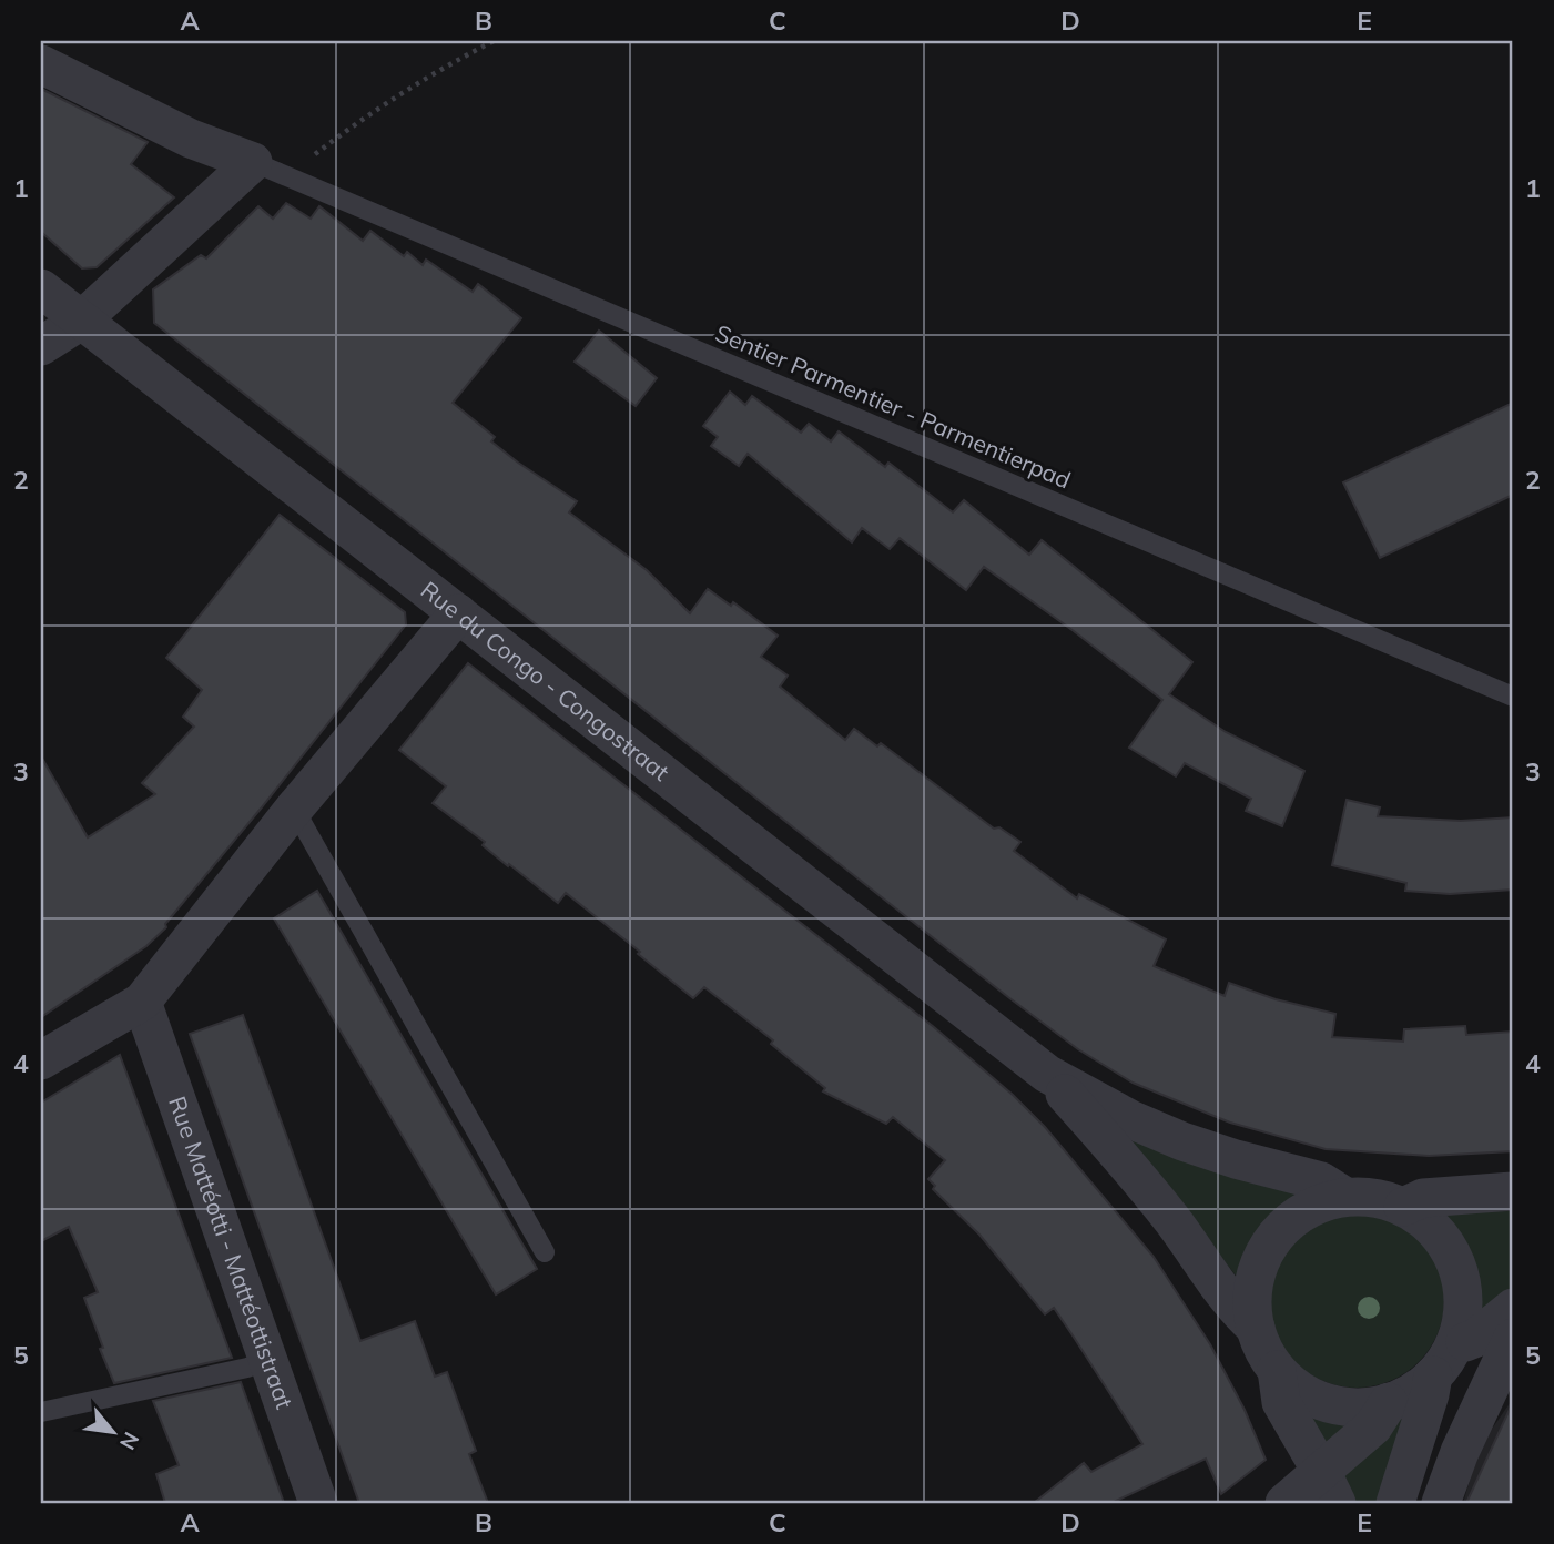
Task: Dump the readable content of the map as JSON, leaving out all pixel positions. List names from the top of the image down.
{
  "streets": {
    "street": ["Rue du Congo - Congostraat", "Rue Mattéotti - Mattéottistraat"],
    "lane": ["Sentier Parmentier - Parmentierpad"]
  },
  "north": "bottom right",
  "grid": {
    "columns": [
      "A",
      "B",
      "C",
      "D",
      "E"
    ],
    "rows": [
      "1",
      "2",
      "3",
      "4",
      "5"
    ]
  }
}
